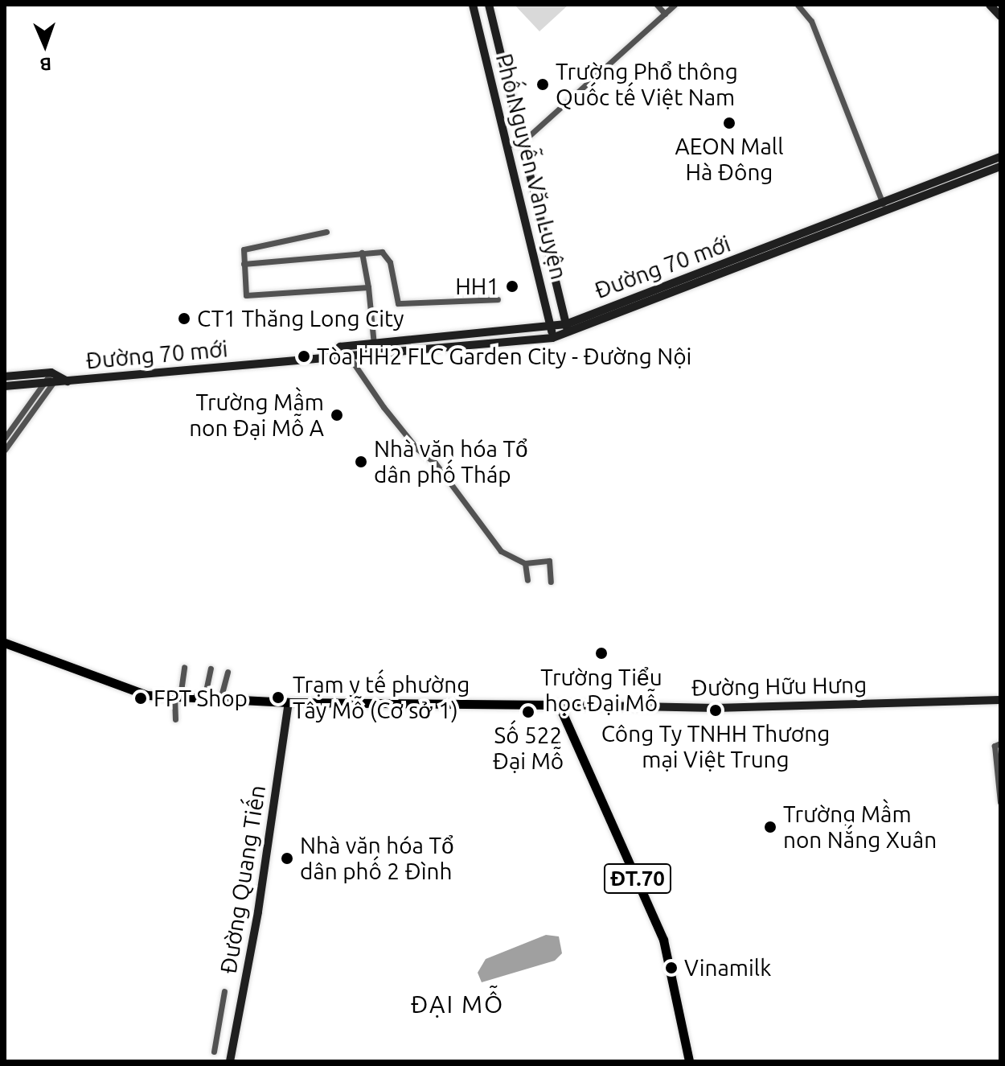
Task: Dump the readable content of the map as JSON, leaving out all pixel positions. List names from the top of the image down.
{
  "streets": {
    "main road": ["ĐT.70"],
    "street": [
      "Phố Nguyễn Văn Luyện",
      "Đường 70 mới",
      "Đường Hữu Hưng",
      "Đường Quang Tiến"
    ]
  },
  "crossings": [
    ["Phố Nguyễn Văn Luyện", "Đường 70 mới"],
    ["Đường Hữu Hưng", "ĐT.70"]
  ],
  "districts": ["ĐẠI MỖ"],
  "places": [
    "Trường Phổ thông Quốc tế Việt Nam",
    "AEON Mall Hà Đông",
    "HH1",
    "CT1 Thăng Long City",
    "Tòa HH2 FLC Garden City - Đường Nội",
    "Trường Mầm non Đại Mỗ A",
    "Nhà văn hóa Tổ dân phố Tháp",
    "Trường Tiểu học Đại Mỗ",
    "Trạm y tế phường Tây Mỗ (Cơ sở 1)",
    "FPT Shop",
    "Công Ty TNHH Thương mại Việt Trung",
    "Số 522 Đại Mỗ",
    "Trường Mầm non Nắng Xuân",
    "Nhà văn hóa Tổ dân phố 2 Đình",
    "Vinamilk"
  ],
  "north": "bottom"
}
